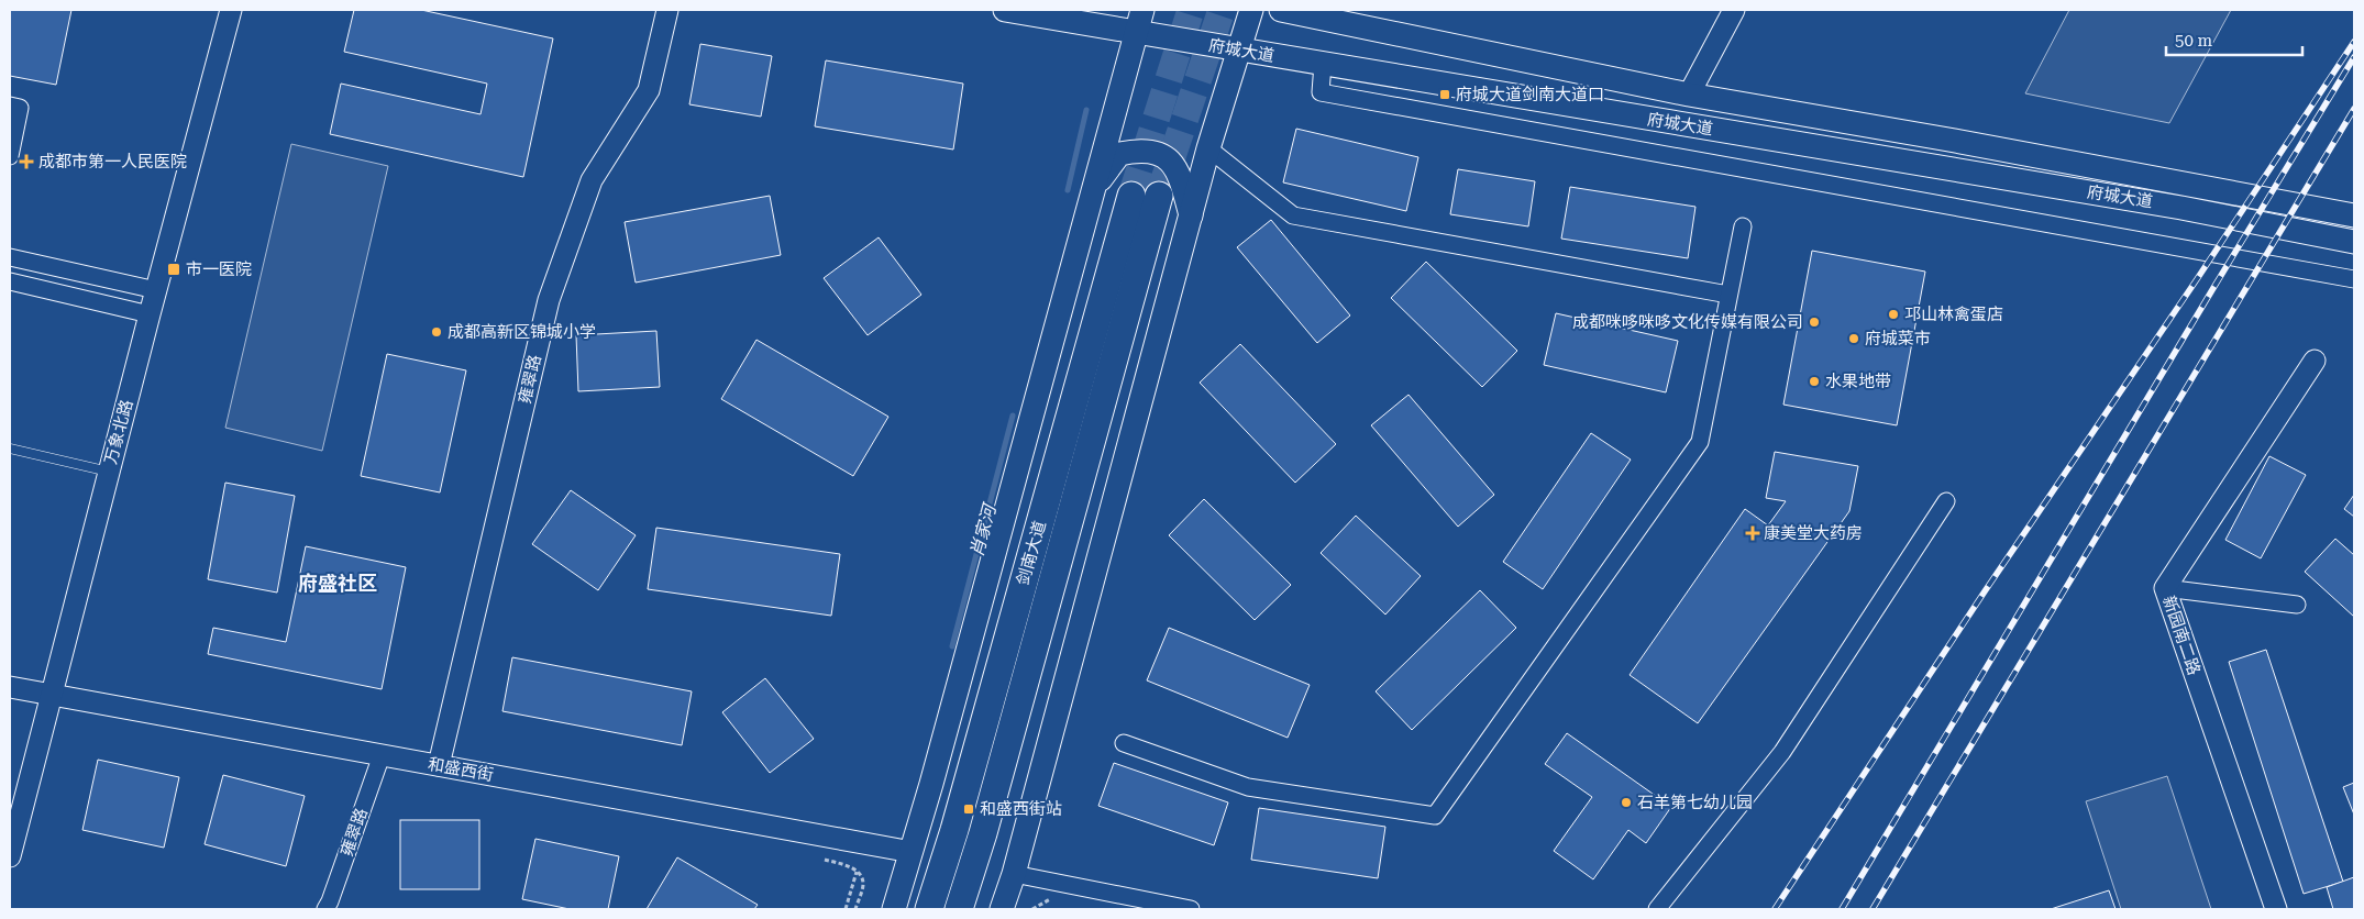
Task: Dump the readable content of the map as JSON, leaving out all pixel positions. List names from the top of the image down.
{
  "streets": {
    "highway": ["剑南大道"],
    "main road": ["府城大道"],
    "street": [
      "雍翠路",
      "万象北路",
      "新园南二路",
      "和盛西街"
    ]
  },
  "crossings": [
    ["雍翠路", "和盛西街"],
    ["万象北路", "和盛西街"]
  ],
  "districts": ["府盛社区"],
  "water": ["肖家河"],
  "places": {
    "transit": ["府城大道剑南大道口", "市一医院", "和盛西街站"],
    "health": ["成都市第一人民医院", "康美堂大药房"],
    "other": [
      "邛山林禽蛋店",
      "成都咪哆咪哆文化传媒有限公司",
      "成都高新区锦城小学",
      "府城菜市",
      "水果地带",
      "石羊第七幼儿园"
    ]
  },
  "scale_bar": "50 m"
}
